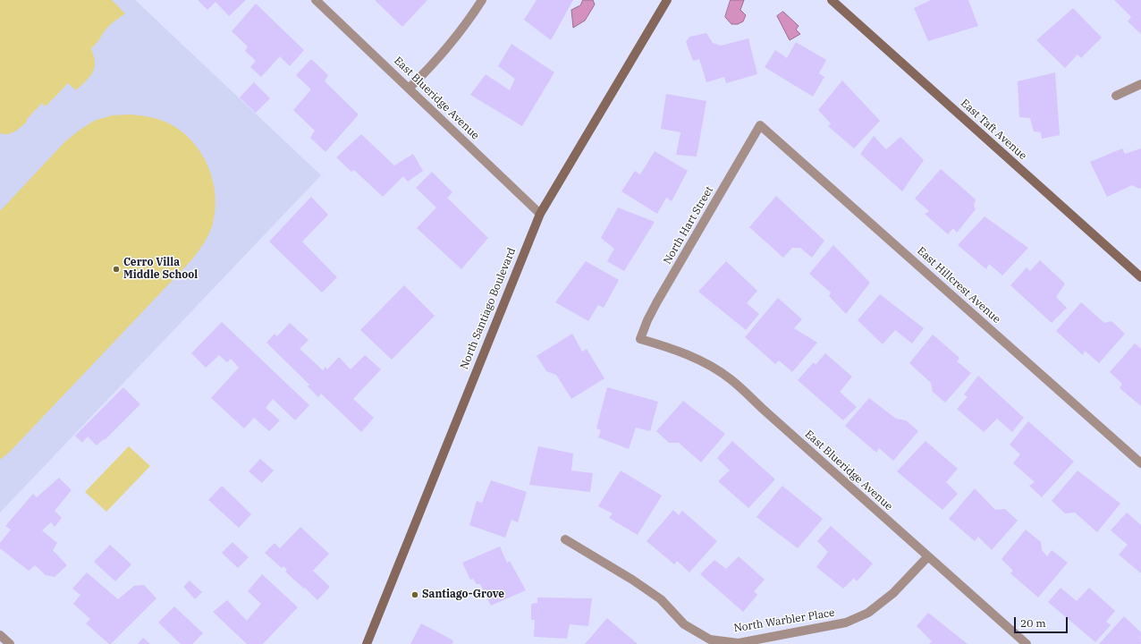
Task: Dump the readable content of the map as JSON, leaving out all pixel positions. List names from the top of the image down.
{
  "streets": {
    "main road": ["East Taft Avenue", "North Santiago Boulevard"],
    "street": [
      "East Blueridge Avenue",
      "North Hart Street",
      "East Hillcrest Avenue",
      "North Warbler Place"
    ]
  },
  "crossings": [
    ["East Blueridge Avenue", "North Hart Street"],
    ["East Blueridge Avenue", "North Santiago Boulevard"],
    ["East Blueridge Avenue", "North Warbler Place"],
    ["North Hart Street", "East Hillcrest Avenue"]
  ],
  "places": ["Cerro Villa Middle School", "Santiago-Grove"],
  "scale_bar": "20 m"
}
